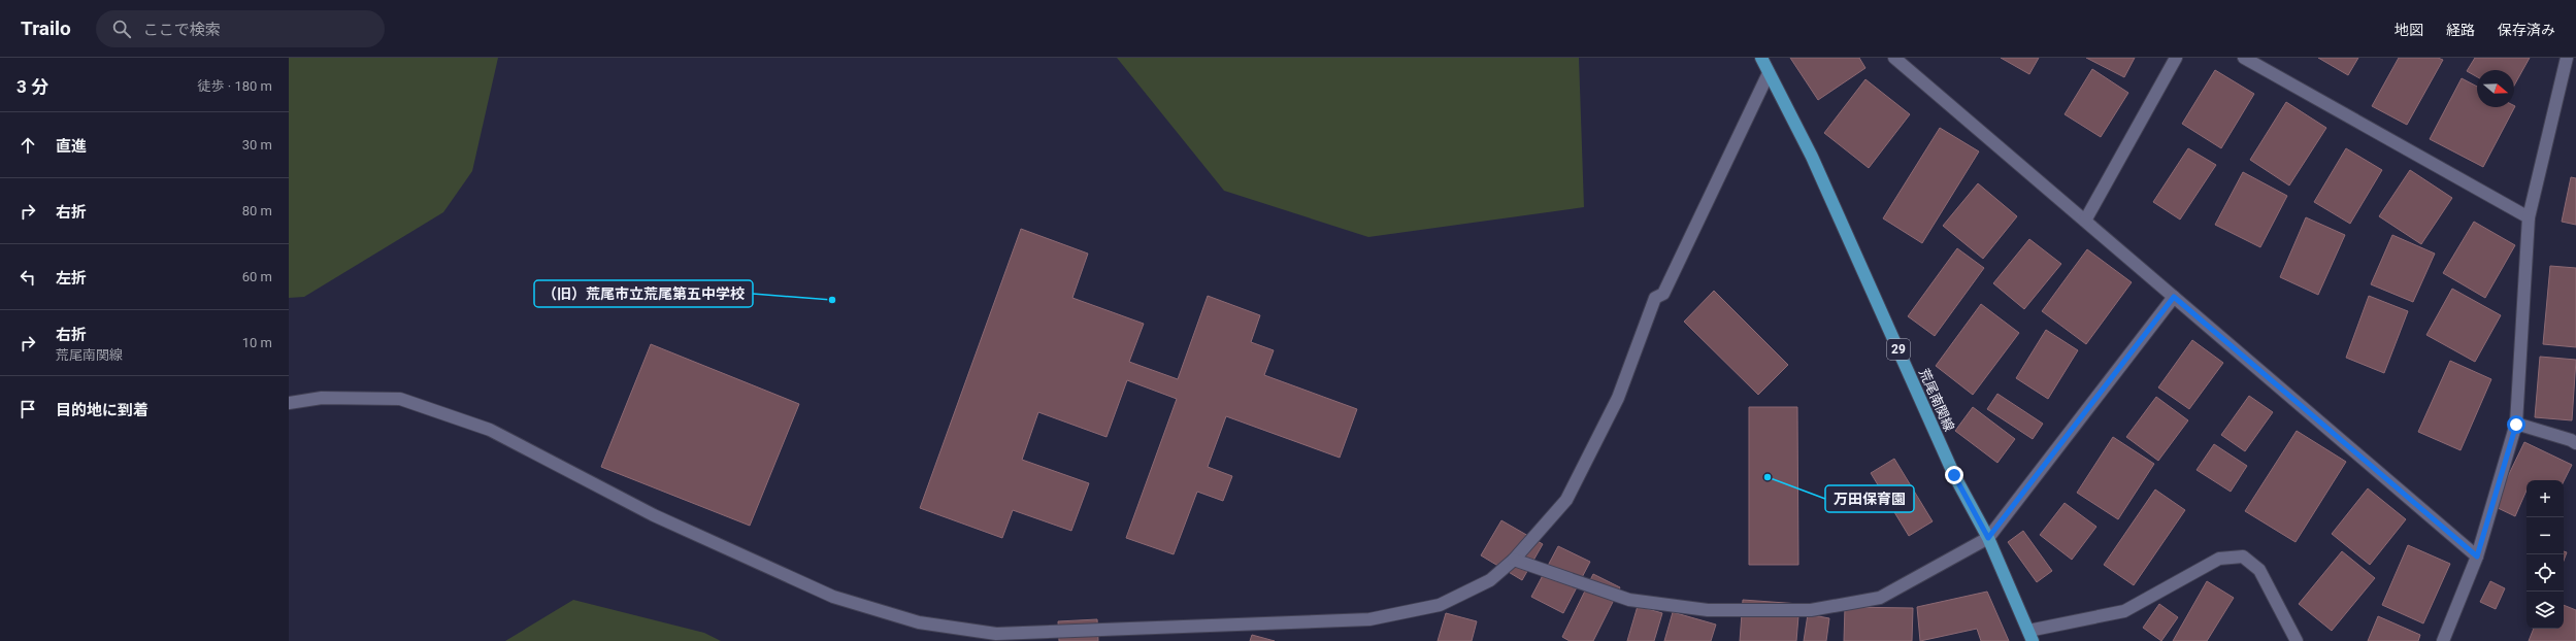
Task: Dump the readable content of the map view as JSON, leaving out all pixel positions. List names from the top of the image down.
{
  "streets": {
    "main road": ["29", "荒尾南関線"]
  },
  "places": ["（旧）荒尾市立荒尾第五中学校", "万田保育園"],
  "north": "right",
  "page": {
    "header": "Trailo",
    "search": "ここで検索",
    "nav": ["地図", "経路", "保存済み"],
    "heading": ["3 分", "徒歩 · 180 m"],
    "list": [
      ["直進", "30 m"],
      ["右折", "80 m"],
      ["左折", "60 m"],
      ["右折", "荒尾南関線", "10 m"],
      "目的地に到着"
    ],
    "map_buttons": ["+", "−"]
  }
}
